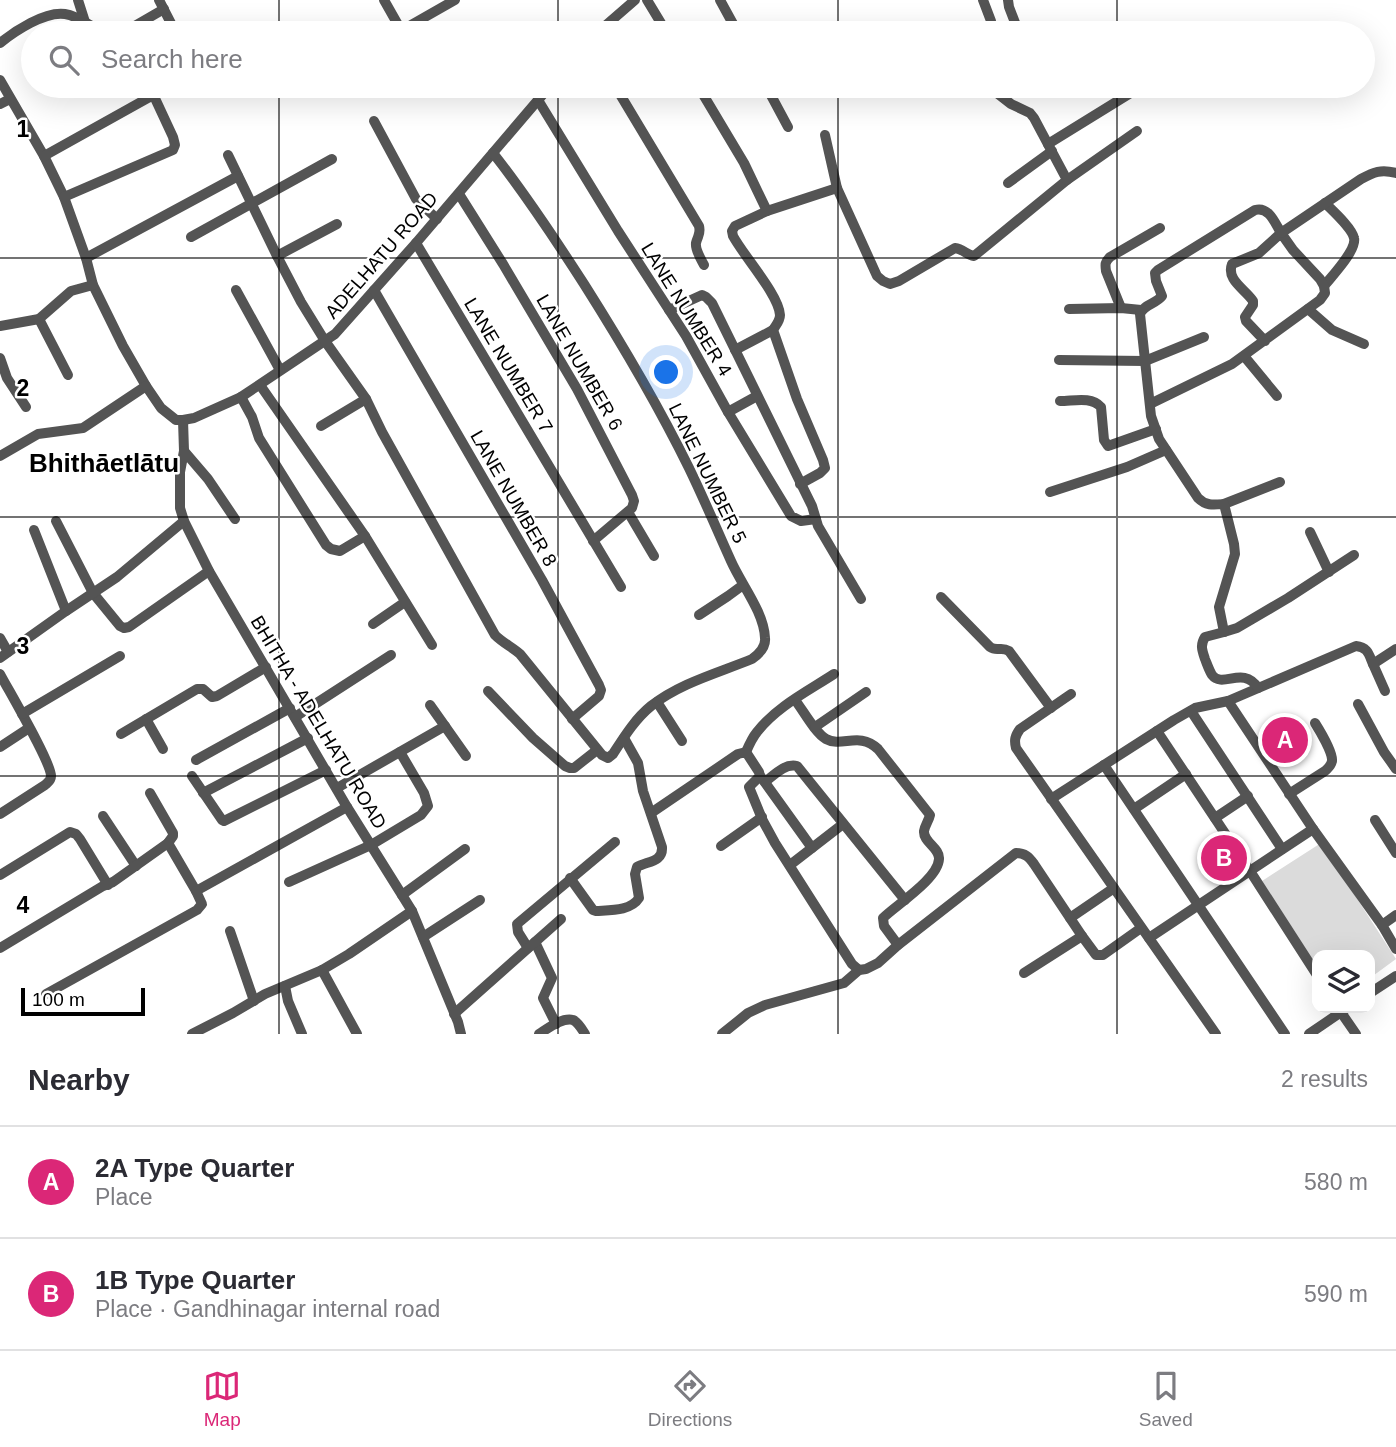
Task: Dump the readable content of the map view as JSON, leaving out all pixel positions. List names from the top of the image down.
{
  "streets": {
    "street": [
      "ADELHATU ROAD",
      "LANE NUMBER 4",
      "LANE NUMBER 6",
      "LANE NUMBER 7",
      "LANE NUMBER 5",
      "LANE NUMBER 8",
      "BHITHA - ADELHATU ROAD"
    ]
  },
  "crossings": [
    ["ADELHATU ROAD", "LANE NUMBER 4"],
    ["ADELHATU ROAD", "LANE NUMBER 6"],
    ["ADELHATU ROAD", "LANE NUMBER 7"],
    ["ADELHATU ROAD", "LANE NUMBER 5"],
    ["ADELHATU ROAD", "LANE NUMBER 8"],
    ["ADELHATU ROAD", "BHITHA - ADELHATU ROAD"]
  ],
  "districts": ["Bhithāetlātu"],
  "scale_bar": "100 m",
  "page": {
    "search": "Search here",
    "pins": ["A", "B"],
    "scale": "100 m",
    "heading": ["Nearby", "2 results"],
    "list": [
      {
        "mark": "A",
        "name": "2A Type Quarter",
        "note": "Place",
        "value": "580 m"
      },
      {
        "mark": "B",
        "name": "1B Type Quarter",
        "note": "Place · Gandhinagar internal road",
        "value": "590 m"
      }
    ],
    "nav": ["Map", "Directions", "Saved"]
  },
  "grid": {
    "rows": [
      "1",
      "2",
      "3",
      "4"
    ]
  }
}
